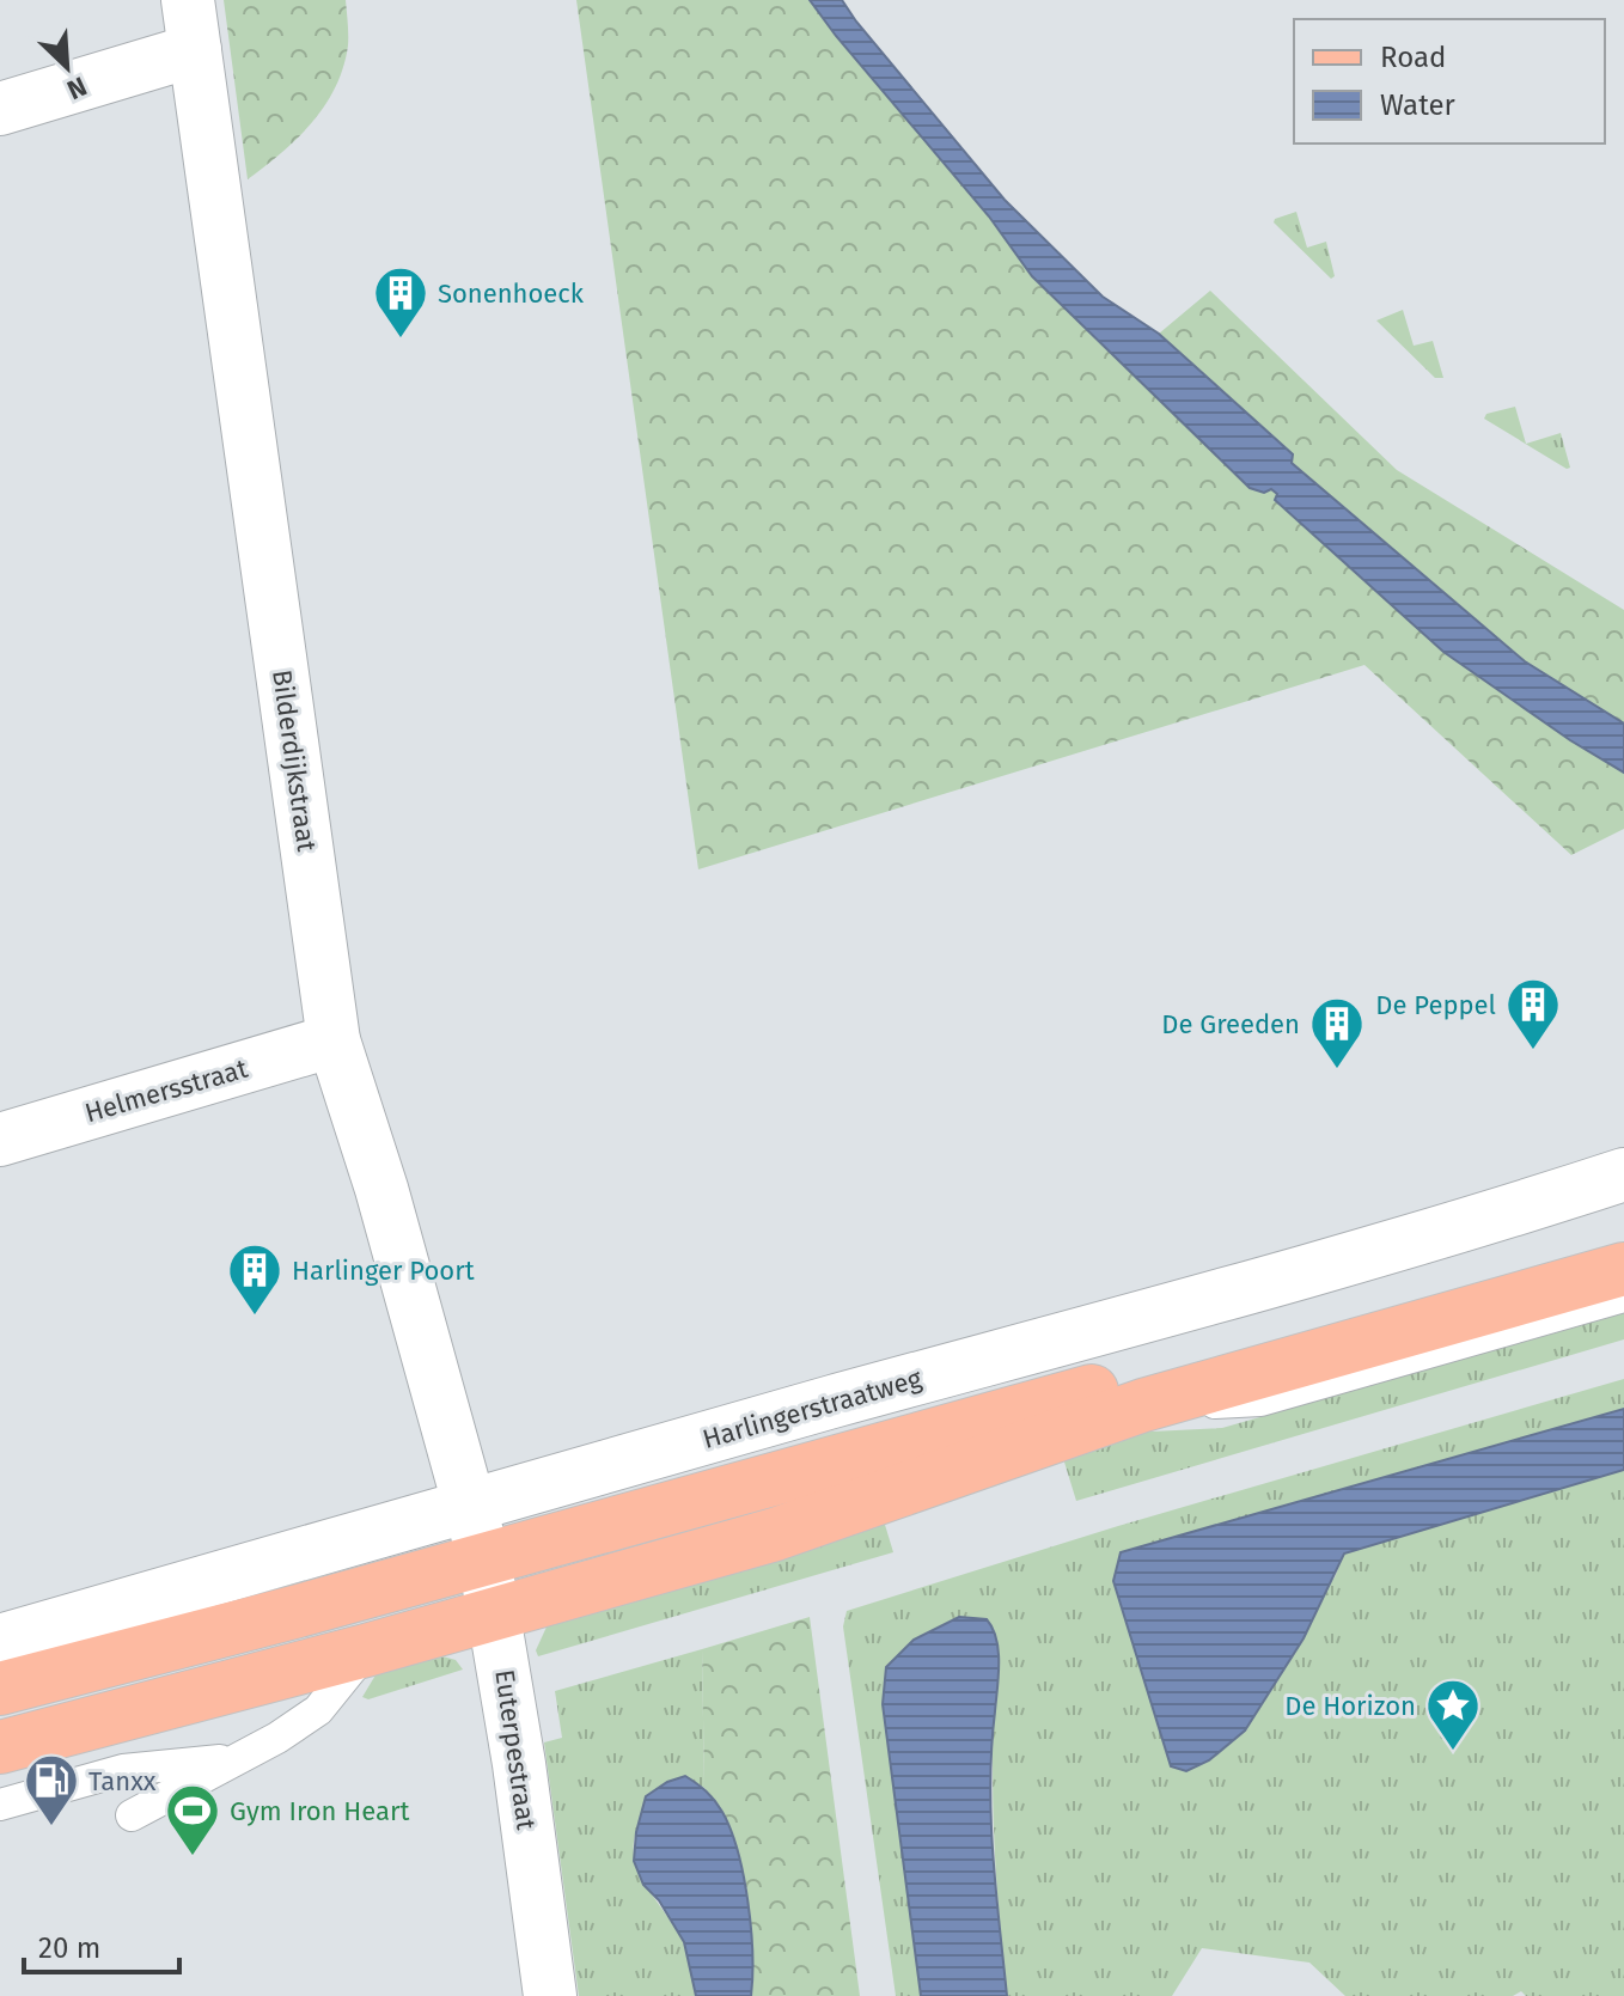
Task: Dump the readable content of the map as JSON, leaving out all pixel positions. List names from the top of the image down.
{
  "streets": {
    "street": [
      "Bilderdijkstraat",
      "Helmersstraat",
      "Harlingerstraatweg",
      "Euterpestraat"
    ]
  },
  "crossings": [
    ["Bilderdijkstraat", "Helmersstraat"],
    ["Bilderdijkstraat", "Harlingerstraatweg"],
    ["Bilderdijkstraat", "Euterpestraat"],
    ["Harlingerstraatweg", "Euterpestraat"]
  ],
  "places": {
    "building": [
      "Sonenhoeck",
      "De Peppel",
      "De Greeden",
      "Harlinger Poort"
    ],
    "place": ["De Horizon"],
    "fuel station": ["Tanxx"],
    "sports": ["Gym Iron Heart"]
  },
  "legend": ["Road", "Water"],
  "scale_bar": "20 m",
  "north": "bottom right"
}
